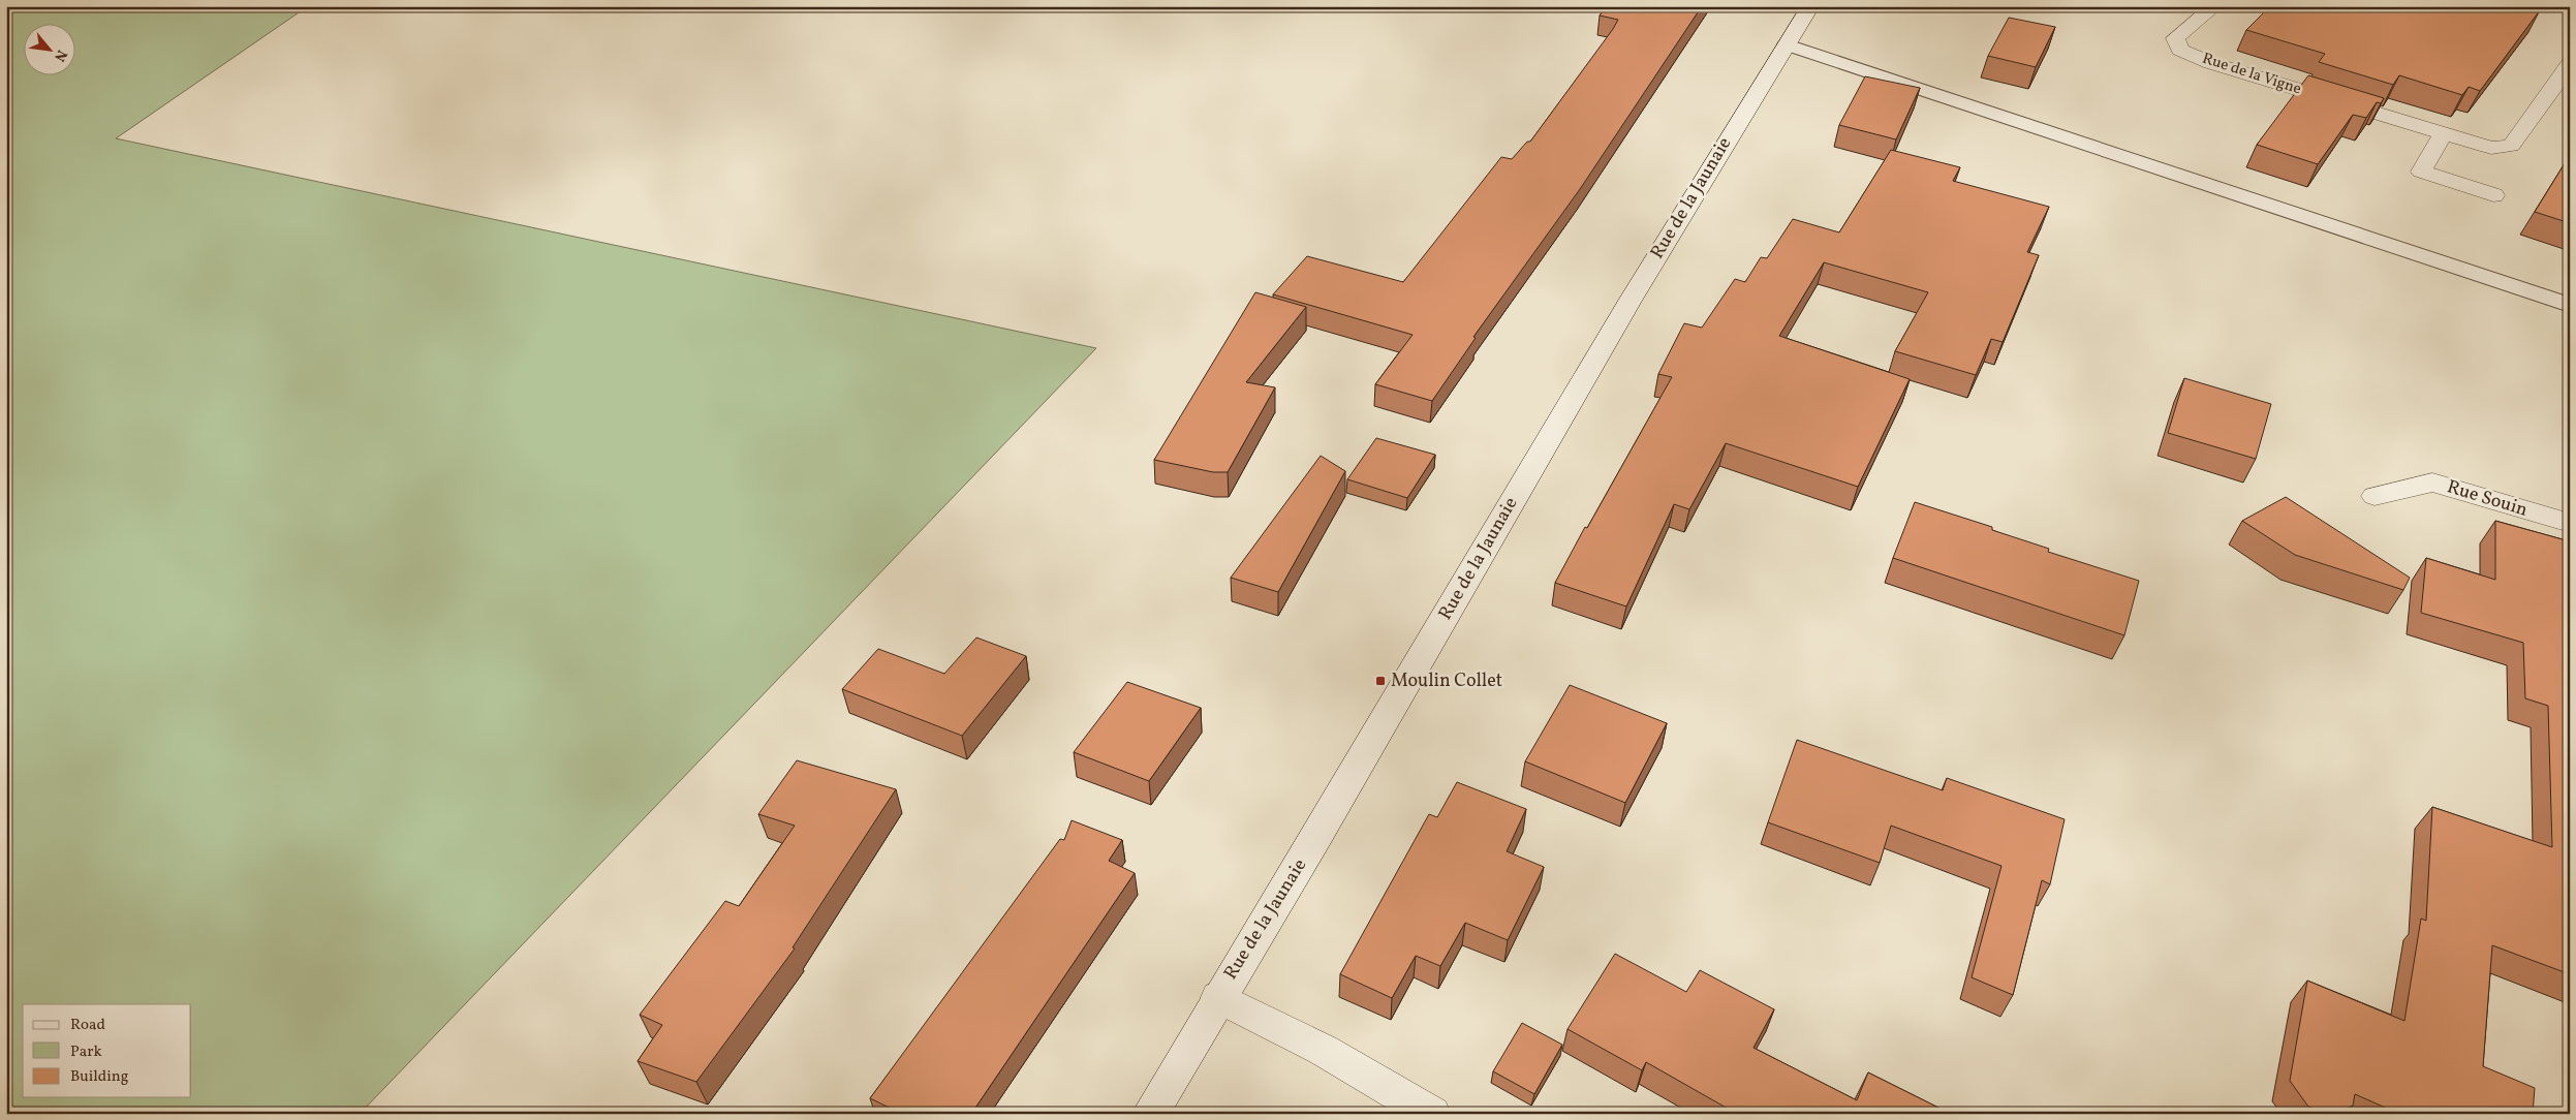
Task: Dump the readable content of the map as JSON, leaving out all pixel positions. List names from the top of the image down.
{
  "streets": {
    "main road": ["Rue de la Vigne", "Rue de la Jaunaie", "Rue Souin"]
  },
  "places": {
    "transit": ["Moulin Collet"]
  },
  "legend": ["Road", "Park", "Building"],
  "north": "bottom right"
}
